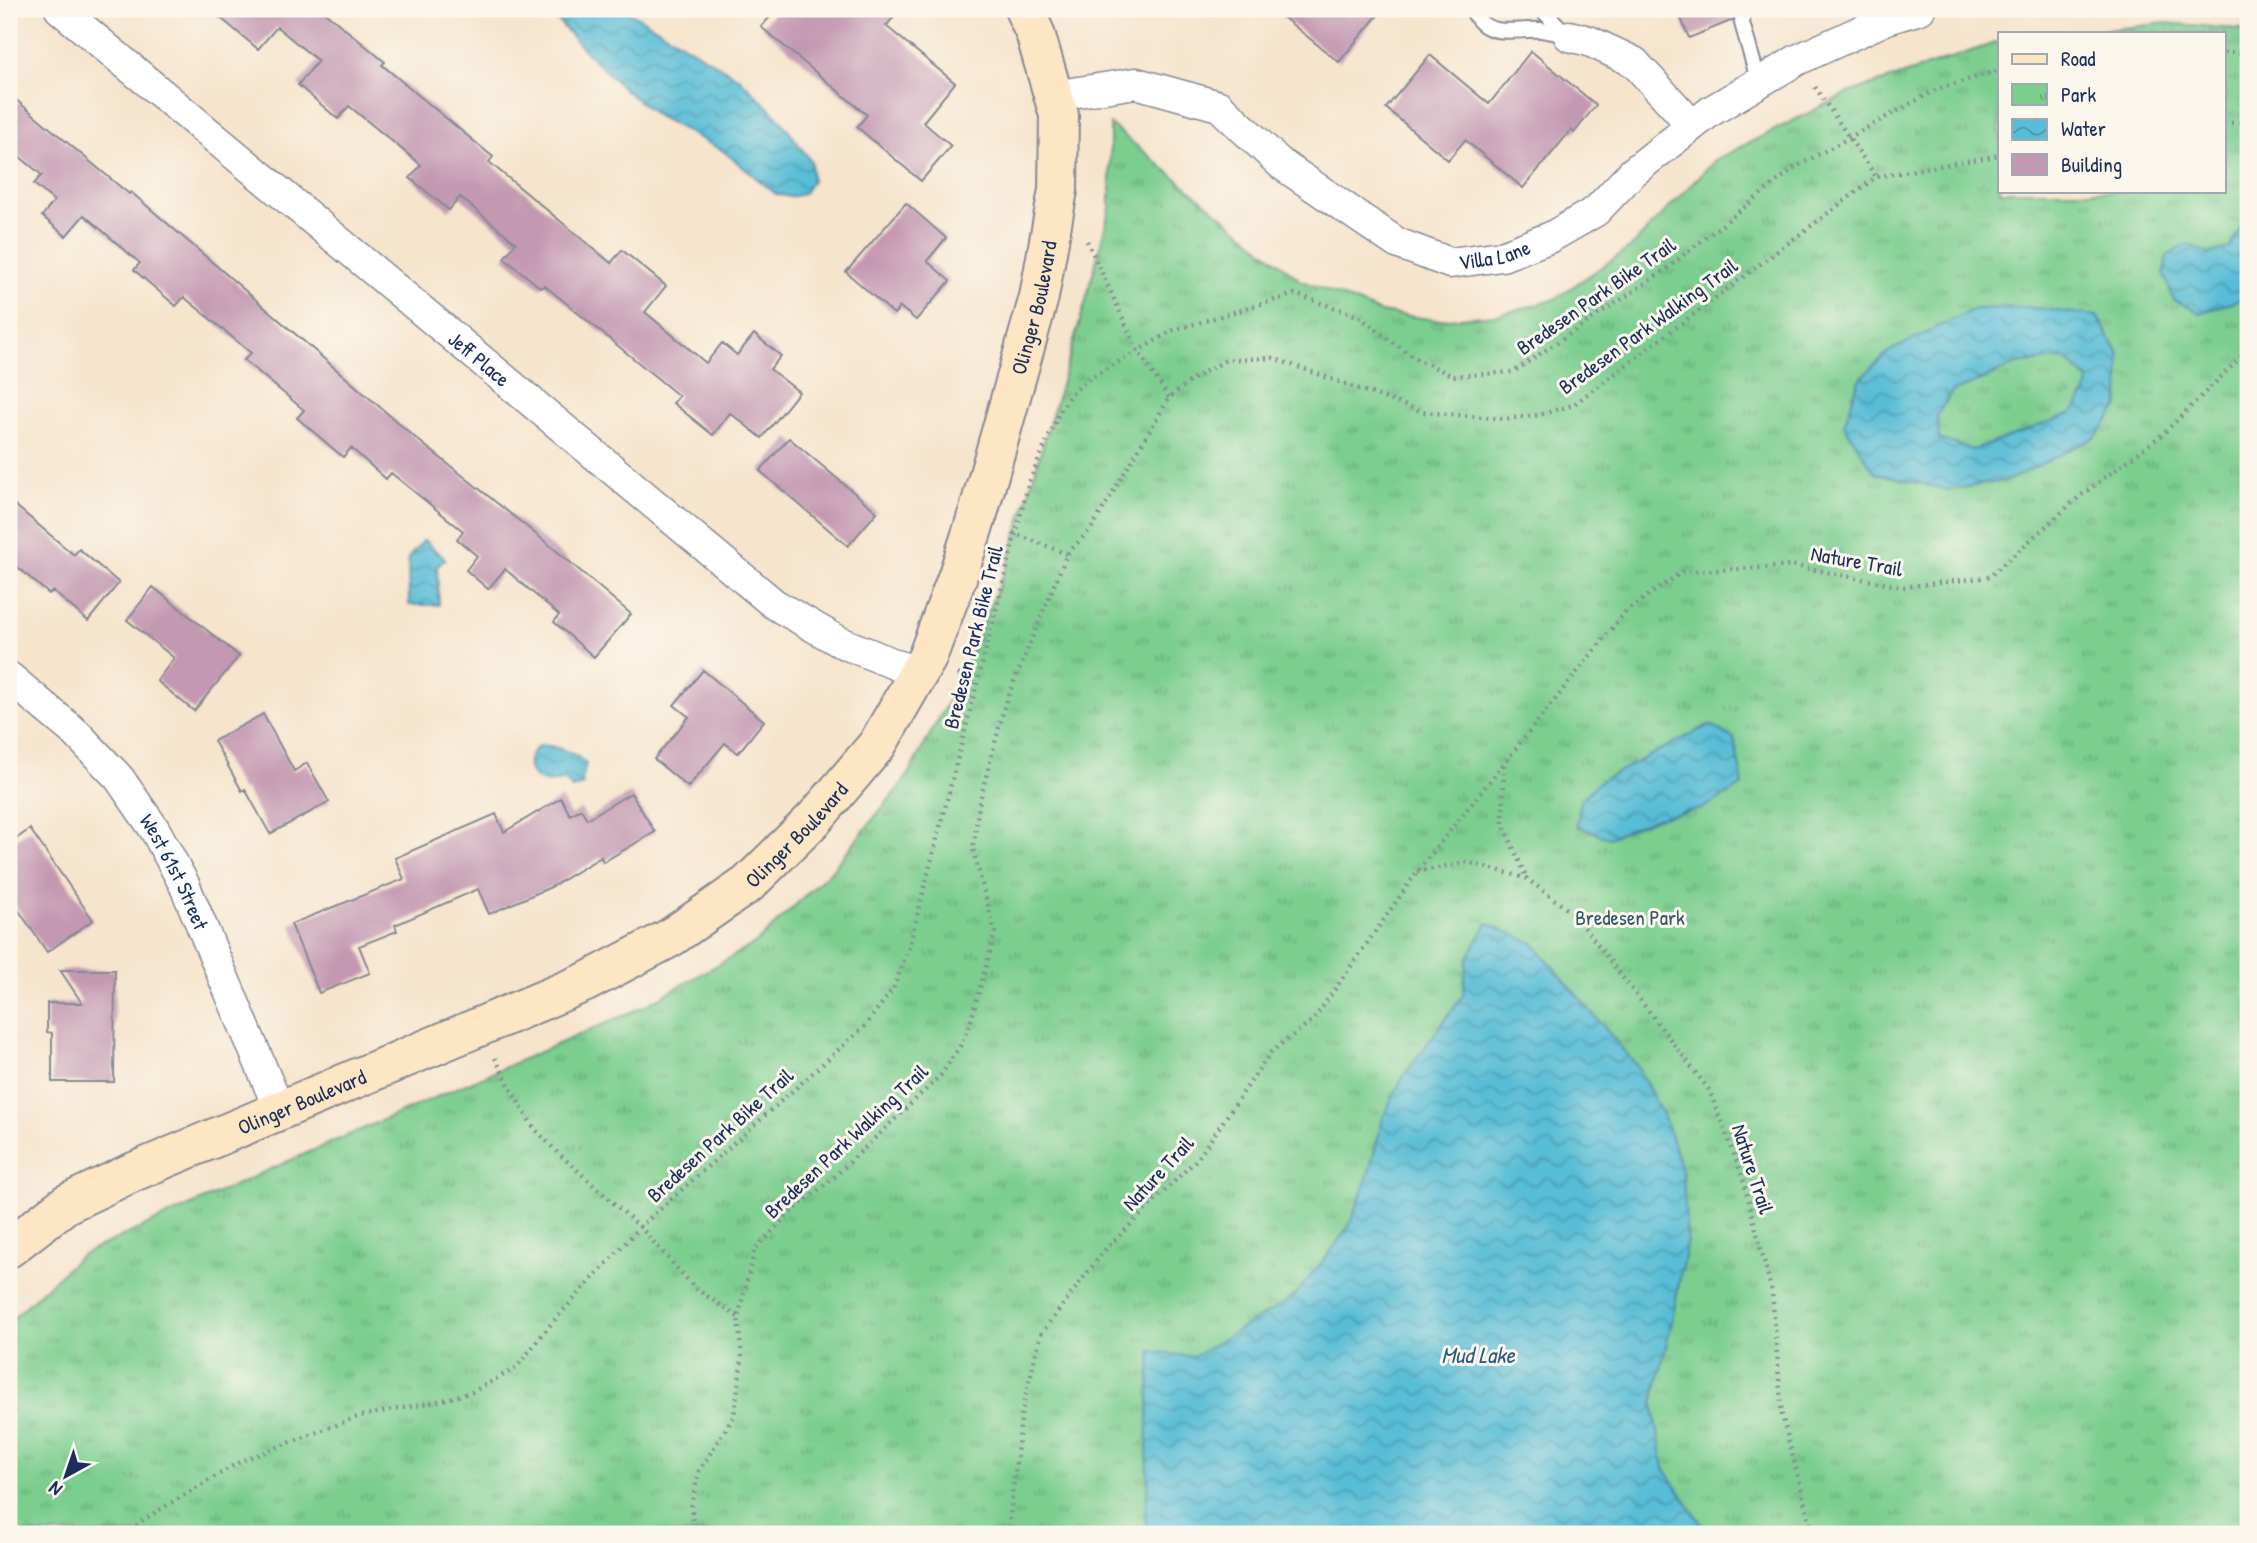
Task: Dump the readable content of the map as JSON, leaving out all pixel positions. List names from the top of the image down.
{
  "streets": {
    "street": [
      "Villa Lane",
      "Olinger Boulevard",
      "Jeff Place",
      "West 61st Street"
    ],
    "path": ["Bredesen Park Bike Trail", "Bredesen Park Walking Trail", "Nature Trail"]
  },
  "crossings": [
    ["Villa Lane", "Olinger Boulevard"],
    ["Olinger Boulevard", "Jeff Place"],
    ["Olinger Boulevard", "West 61st Street"]
  ],
  "water": ["Mud Lake"],
  "parks": ["Bredesen Park"],
  "legend": [
    "Road",
    "Park",
    "Water",
    "Building"
  ],
  "north": "bottom left"
}
